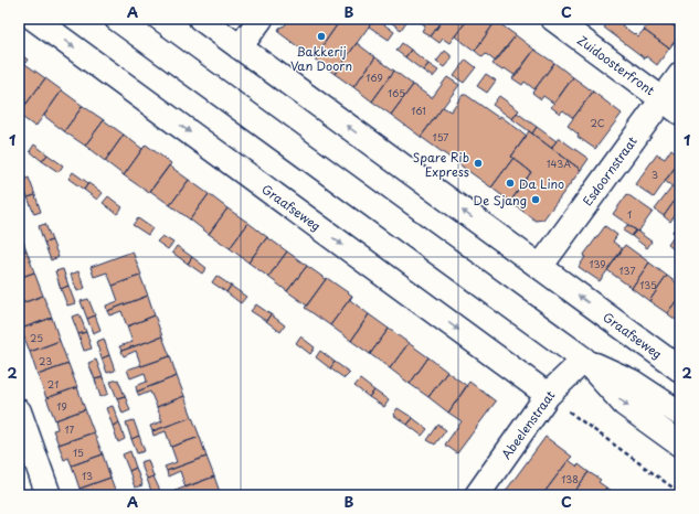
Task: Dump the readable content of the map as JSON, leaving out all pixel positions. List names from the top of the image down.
{
  "streets": {
    "street": [
      "Zuidoosterfront",
      "Esdoornstraat",
      "Graafseweg",
      "Abeelenstraat"
    ]
  },
  "crossings": [
    ["Zuidoosterfront", "Esdoornstraat"],
    ["Esdoornstraat", "Graafseweg"],
    ["Graafseweg", "Abeelenstraat"]
  ],
  "places": [
    "Bakkerij Van Doorn",
    "Spare Rib Express",
    "Da Lino",
    "De Sjang"
  ],
  "house_numbers": [
    "169",
    "165",
    "161",
    "2C",
    "157",
    "143A",
    "3",
    "1",
    "139",
    "137",
    "135",
    "25",
    "23",
    "21",
    "19",
    "17",
    "15",
    "13",
    "138"
  ],
  "grid": {
    "columns": ["A", "B", "C"],
    "rows": ["1", "2"]
  }
}
